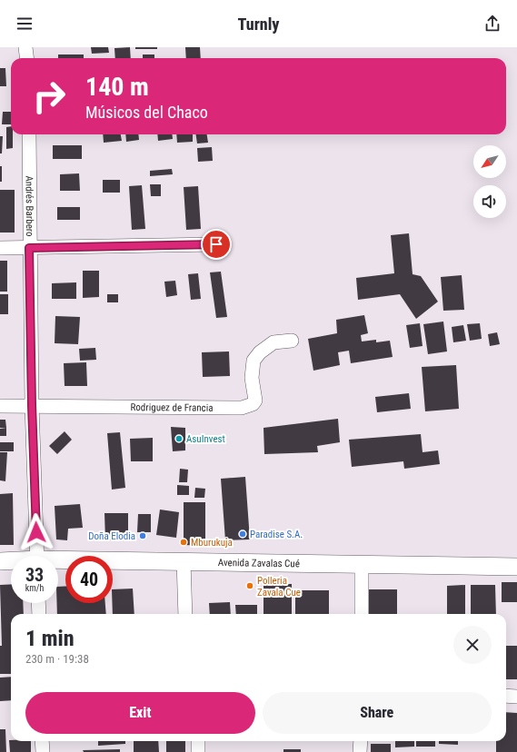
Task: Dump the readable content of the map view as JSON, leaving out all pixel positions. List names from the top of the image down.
{
  "streets": {
    "main road": ["Avenida Zavalas Cué"],
    "street": ["Andrés Barbero", "Rodriguez de Francia"]
  },
  "crossings": [
    ["Andrés Barbero", "Rodriguez de Francia"]
  ],
  "places": [
    "AsuInvest",
    "Paradise S.A.",
    "Doña Elodia",
    "Mburukuja",
    "Polleria Zavala Cue"
  ],
  "north": "bottom left",
  "page": {
    "header": "Turnly",
    "turn": ["140 m", "Músicos del Chaco"],
    "speed": "33 km/h",
    "limit": "40",
    "heading": ["1 min", "230 m · 19:38"],
    "buttons": ["Exit", "Share"]
  }
}
